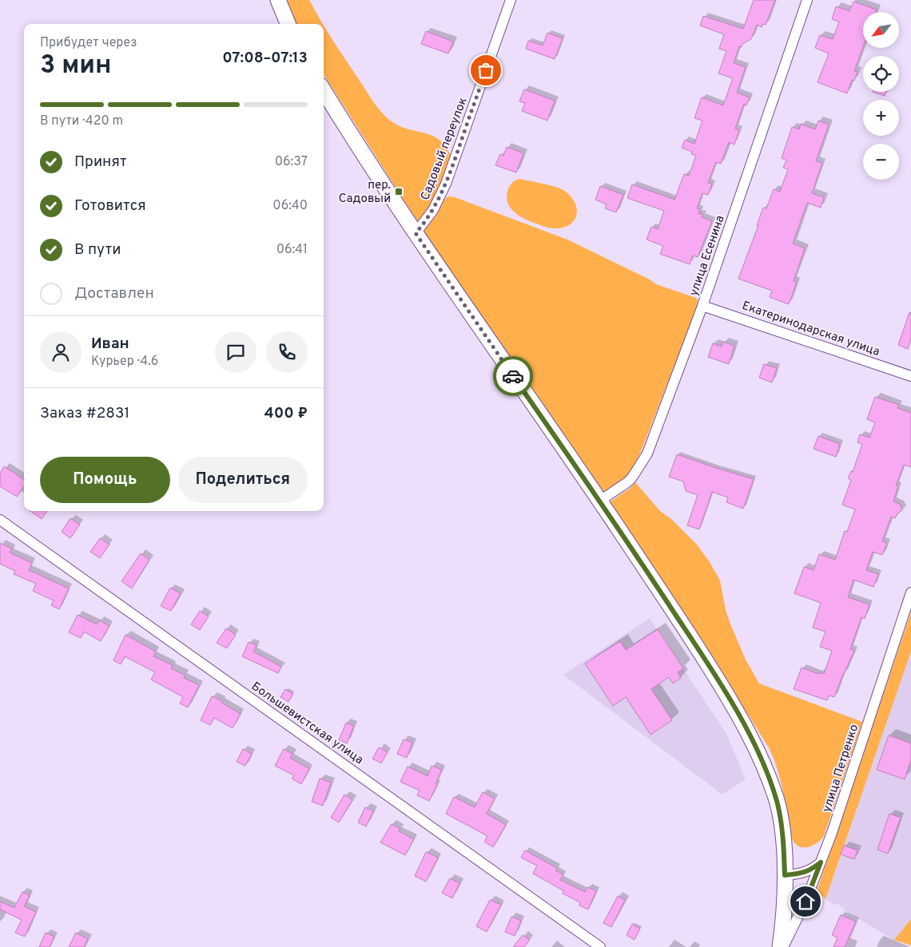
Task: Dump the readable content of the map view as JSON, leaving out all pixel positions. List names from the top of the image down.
{
  "streets": {
    "street": [
      "Садовый переулок",
      "улица Есенина",
      "Екатеринодарская улица",
      "Большевистская улица",
      "улица Петренко"
    ]
  },
  "crossings": [
    ["улица Есенина", "Екатеринодарская улица"]
  ],
  "places": {
    "transit": ["пер. Садовый"]
  },
  "north": "bottom left",
  "page": {
    "map_buttons": ["+", "−"],
    "heading": ["3 мин", "Прибудет через", "07:08–07:13"],
    "panel": [
      "Иван",
      "Курьер · 4.6",
      "Заказ #2831",
      "400 ₽"
    ],
    "bar": "В пути · 420 m",
    "list": [
      ["Принят", "06:37"],
      ["Готовится", "06:40"],
      ["В пути", "06:41"],
      "Доставлен"
    ],
    "buttons": ["Помощь", "Поделиться"]
  }
}
